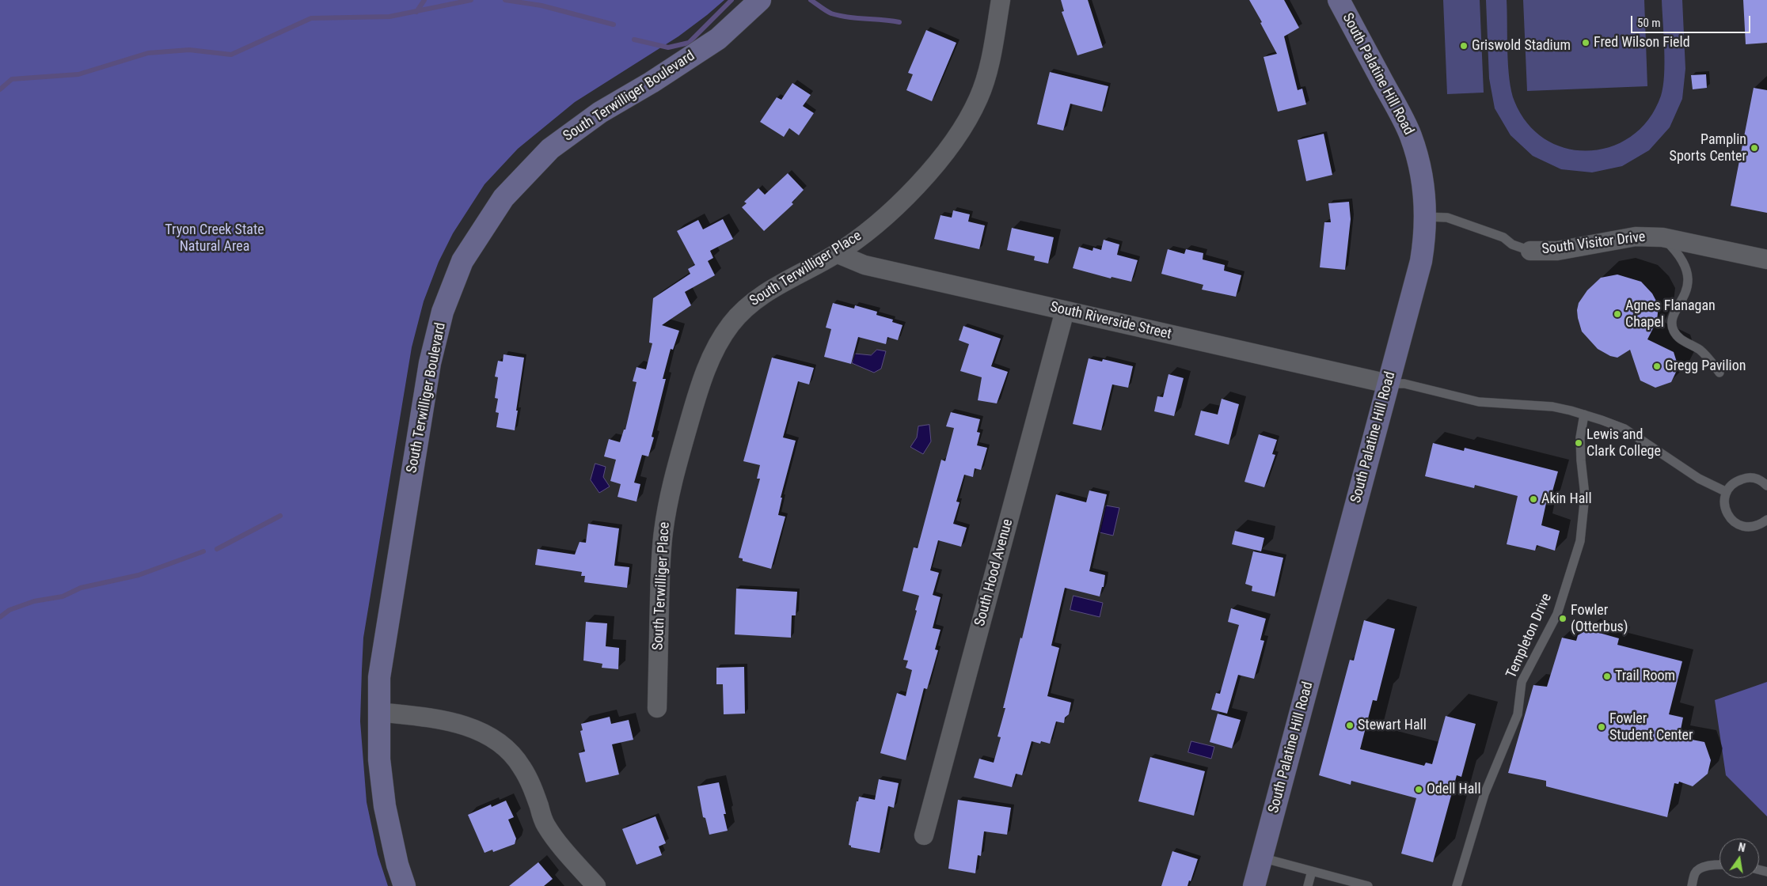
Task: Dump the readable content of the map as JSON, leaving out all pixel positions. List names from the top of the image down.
{
  "streets": {
    "main road": ["South Palatine Hill Road", "South Terwilliger Boulevard"],
    "street": [
      "South Visitor Drive",
      "South Terwilliger Place",
      "South Riverside Street",
      "South Hood Avenue"
    ],
    "lane": ["Templeton Drive"]
  },
  "crossings": [
    ["South Palatine Hill Road", "South Visitor Drive"],
    ["South Palatine Hill Road", "South Riverside Street"],
    ["South Terwilliger Place", "South Riverside Street"],
    ["South Riverside Street", "South Hood Avenue"]
  ],
  "parks": ["Tryon Creek State Natural Area"],
  "places": [
    "Fred Wilson Field",
    "Griswold Stadium",
    "Pamplin Sports Center",
    "Agnes Flanagan Chapel",
    "Gregg Pavilion",
    "Lewis and Clark College",
    "Akin Hall",
    "Fowler (Otterbus)",
    "Trail Room",
    "Stewart Hall",
    "Fowler Student Center",
    "Odell Hall"
  ],
  "scale_bar": "50 m",
  "north": "top"
}
